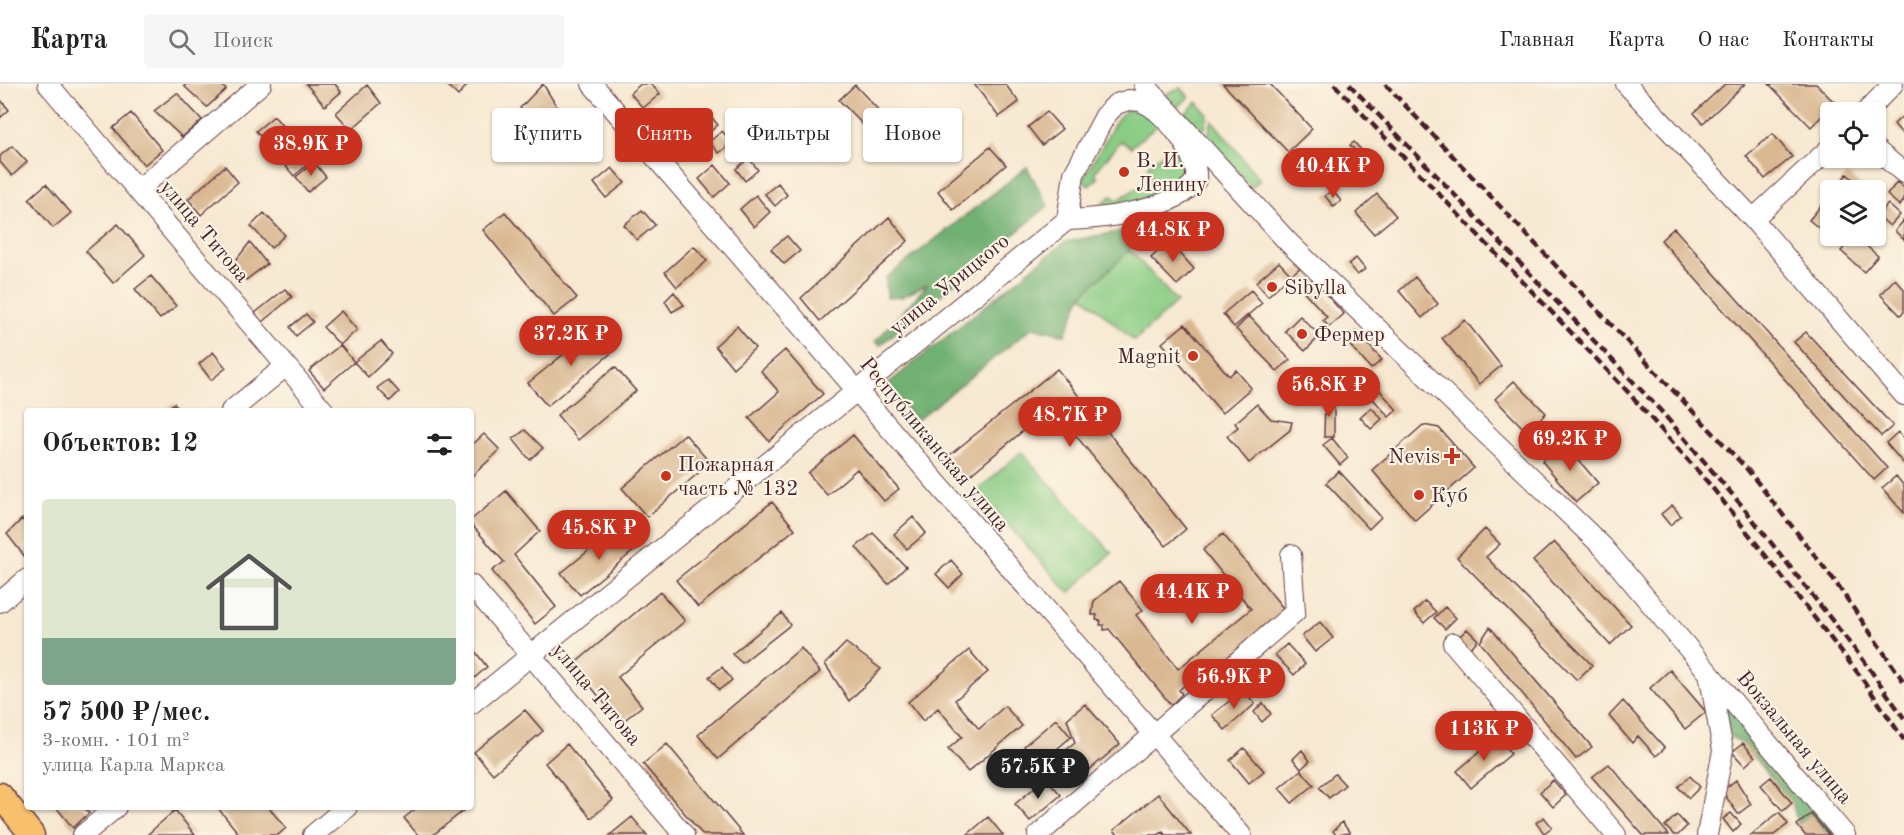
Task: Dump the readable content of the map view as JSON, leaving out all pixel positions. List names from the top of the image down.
{
  "streets": {
    "street": [
      "улица Титова",
      "улица Урицкого",
      "Республиканская улица",
      "Вокзальная улица"
    ]
  },
  "crossings": [
    ["улица Титова", "улица Урицкого"],
    ["улица Урицкого", "Республиканская улица"]
  ],
  "places": {
    "other": [
      "В. И. Ленину",
      "Sibylla",
      "Фермер",
      "Magnit",
      "Пожарная часть № 132",
      "Куб"
    ],
    "health": ["Nevis"]
  },
  "page": {
    "header": "Карта",
    "search": "Поиск",
    "nav": [
      "Главная",
      "Карта",
      "О нас",
      "Контакты"
    ],
    "chip": [
      "Купить",
      "Снять",
      "Фильтры",
      "Новое"
    ],
    "price": [
      "38.9K ₽",
      "40.4K ₽",
      "44.8K ₽",
      "37.2K ₽",
      "56.8K ₽",
      "48.7K ₽",
      "69.2K ₽",
      "45.8K ₽",
      "44.4K ₽",
      "56.9K ₽",
      "113K ₽",
      "57.5K ₽"
    ],
    "heading": "Объектов: 12",
    "list": [
      {
        "name": "57 500 ₽/мес.",
        "note": "3-комн. · 101 m² · улица Карла Маркса"
      }
    ]
  }
}
